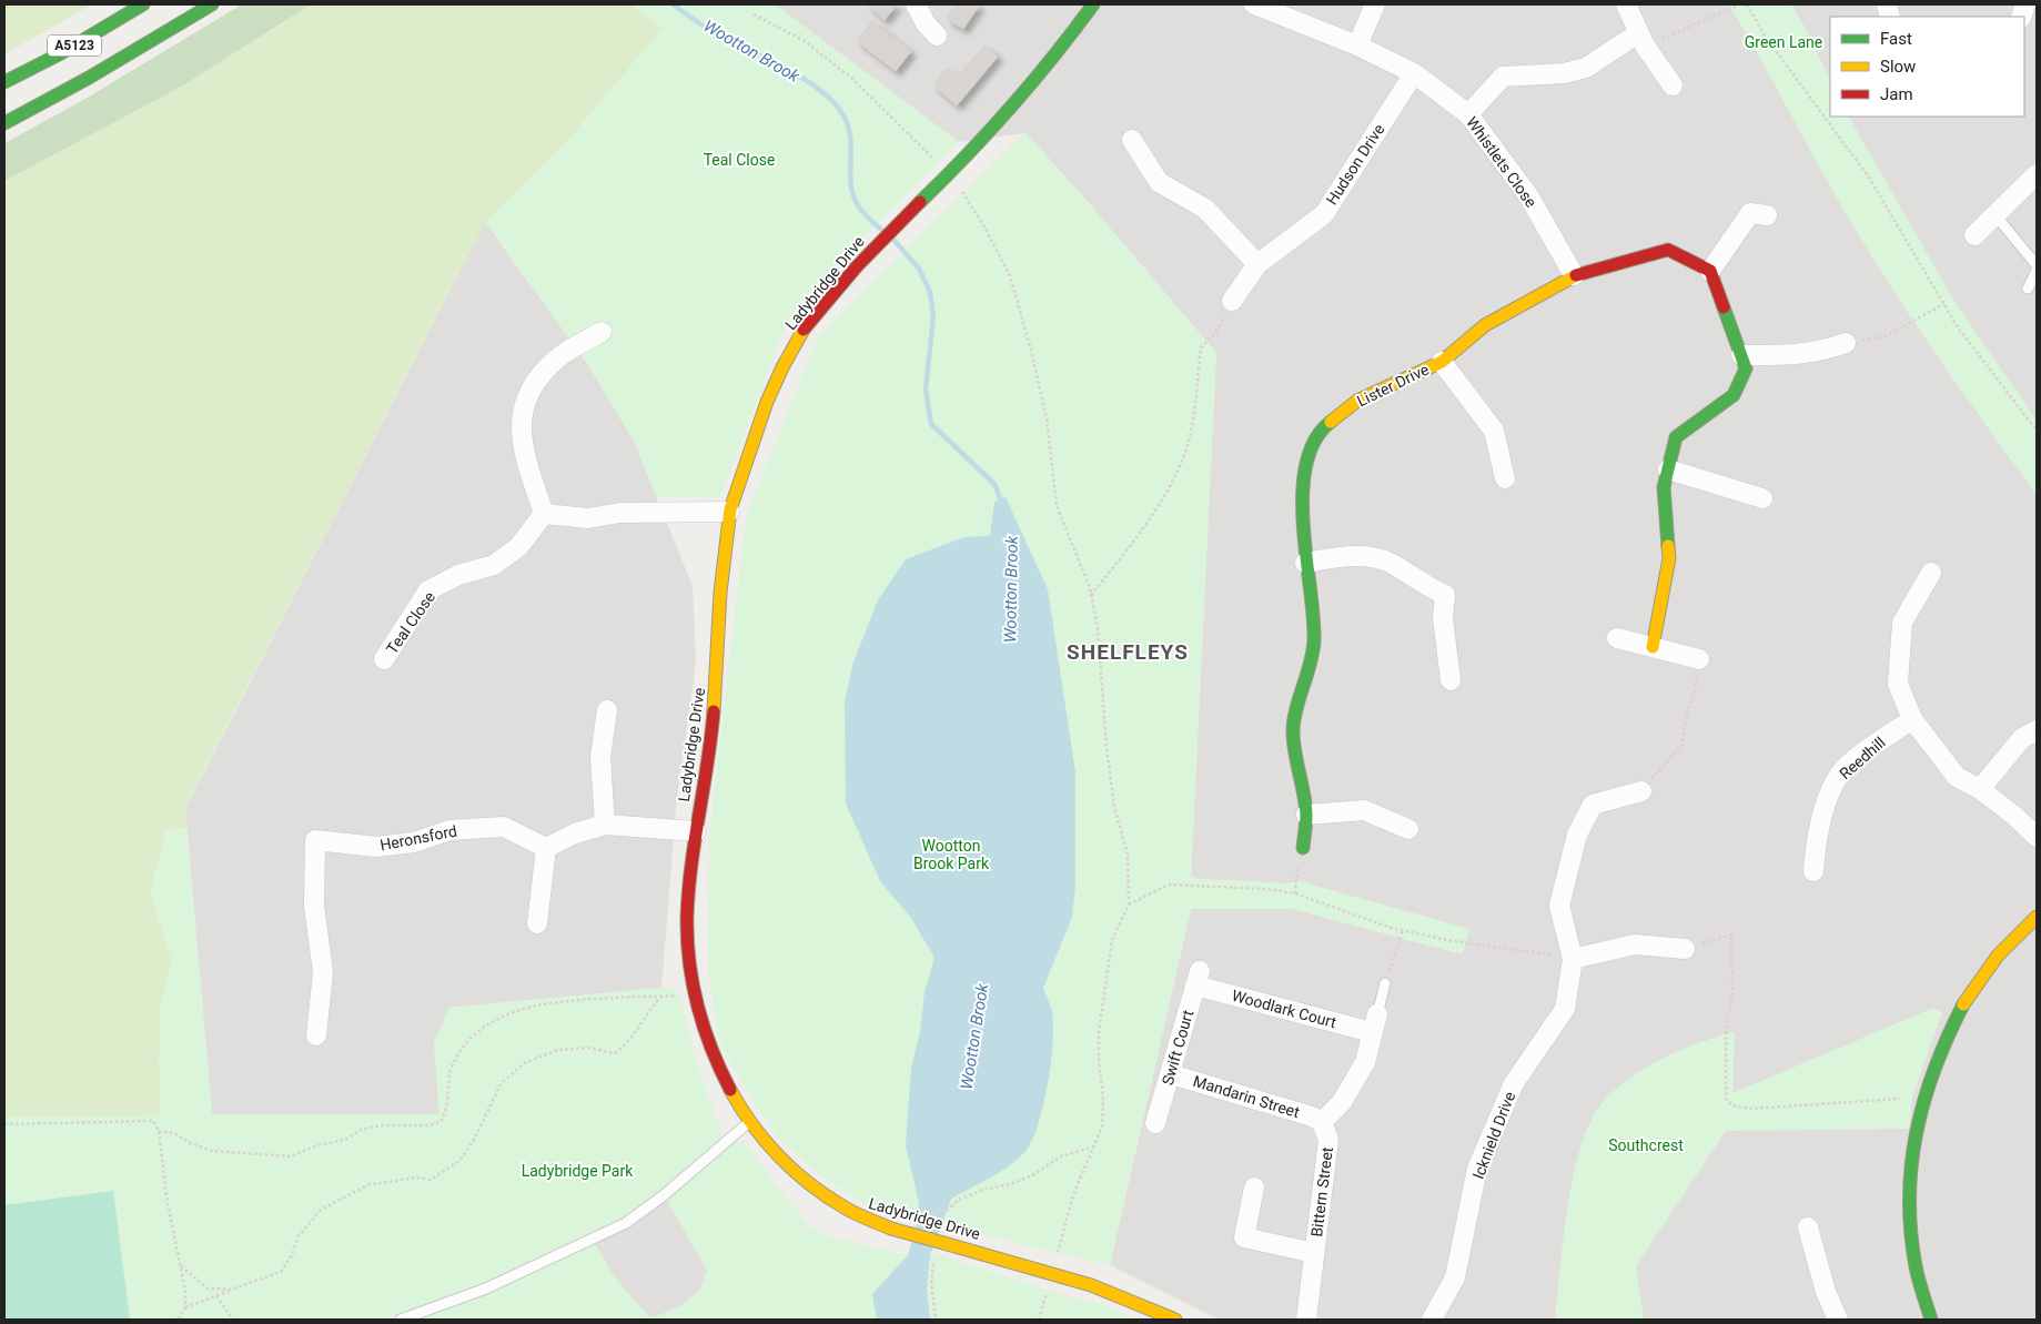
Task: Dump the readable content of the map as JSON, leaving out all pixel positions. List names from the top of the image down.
{
  "streets": {
    "main road": ["A5123", "Ladybridge Drive", "Lister Drive"],
    "street": [
      "Whistlets Close",
      "Hudson Drive",
      "Teal Close",
      "Reedhill",
      "Heronsford",
      "Woodlark Court",
      "Swift Court",
      "Mandarin Street",
      "Icknield Drive",
      "Bittern Street"
    ]
  },
  "crossings": [
    ["Whistlets Close", "Hudson Drive"],
    ["Whistlets Close", "Lister Drive"],
    ["Woodlark Court", "Swift Court"],
    ["Swift Court", "Mandarin Street"],
    ["Mandarin Street", "Bittern Street"]
  ],
  "districts": ["SHELFLEYS"],
  "water": ["Wootton Brook"],
  "parks": [
    "Green Lane",
    "Teal Close",
    "Wootton Brook Park",
    "Southcrest",
    "Ladybridge Park"
  ],
  "legend": ["Fast", "Slow", "Jam"]
}
